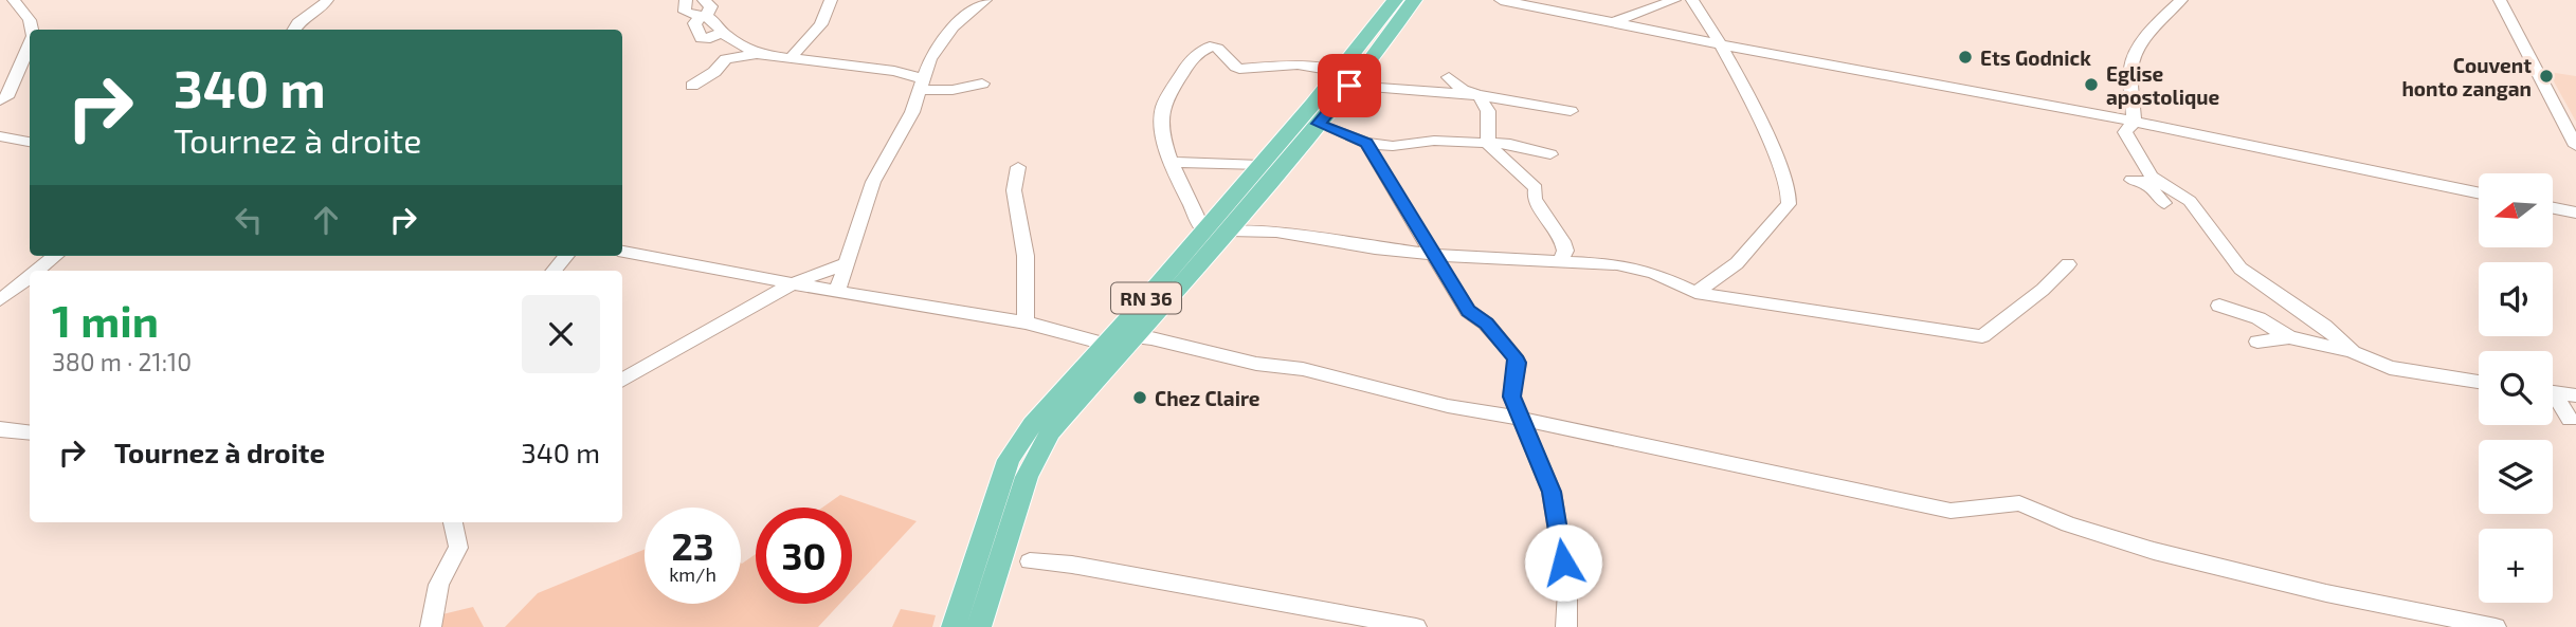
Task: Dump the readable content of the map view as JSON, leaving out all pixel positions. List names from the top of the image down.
{
  "streets": {
    "main road": ["RN 36"]
  },
  "places": [
    "Ets Godnick",
    "Couvent honto zangan",
    "Eglise apostolique",
    "Chez Claire"
  ],
  "north": "left",
  "page": {
    "turn": ["340 m", "Tournez à droite"],
    "map_buttons": "+",
    "heading": ["1 min", "380 m · 21:10"],
    "list": [
      {
        "name": "Tournez à droite",
        "value": "340 m"
      }
    ],
    "speed": "23 km/h",
    "limit": "30"
  }
}
